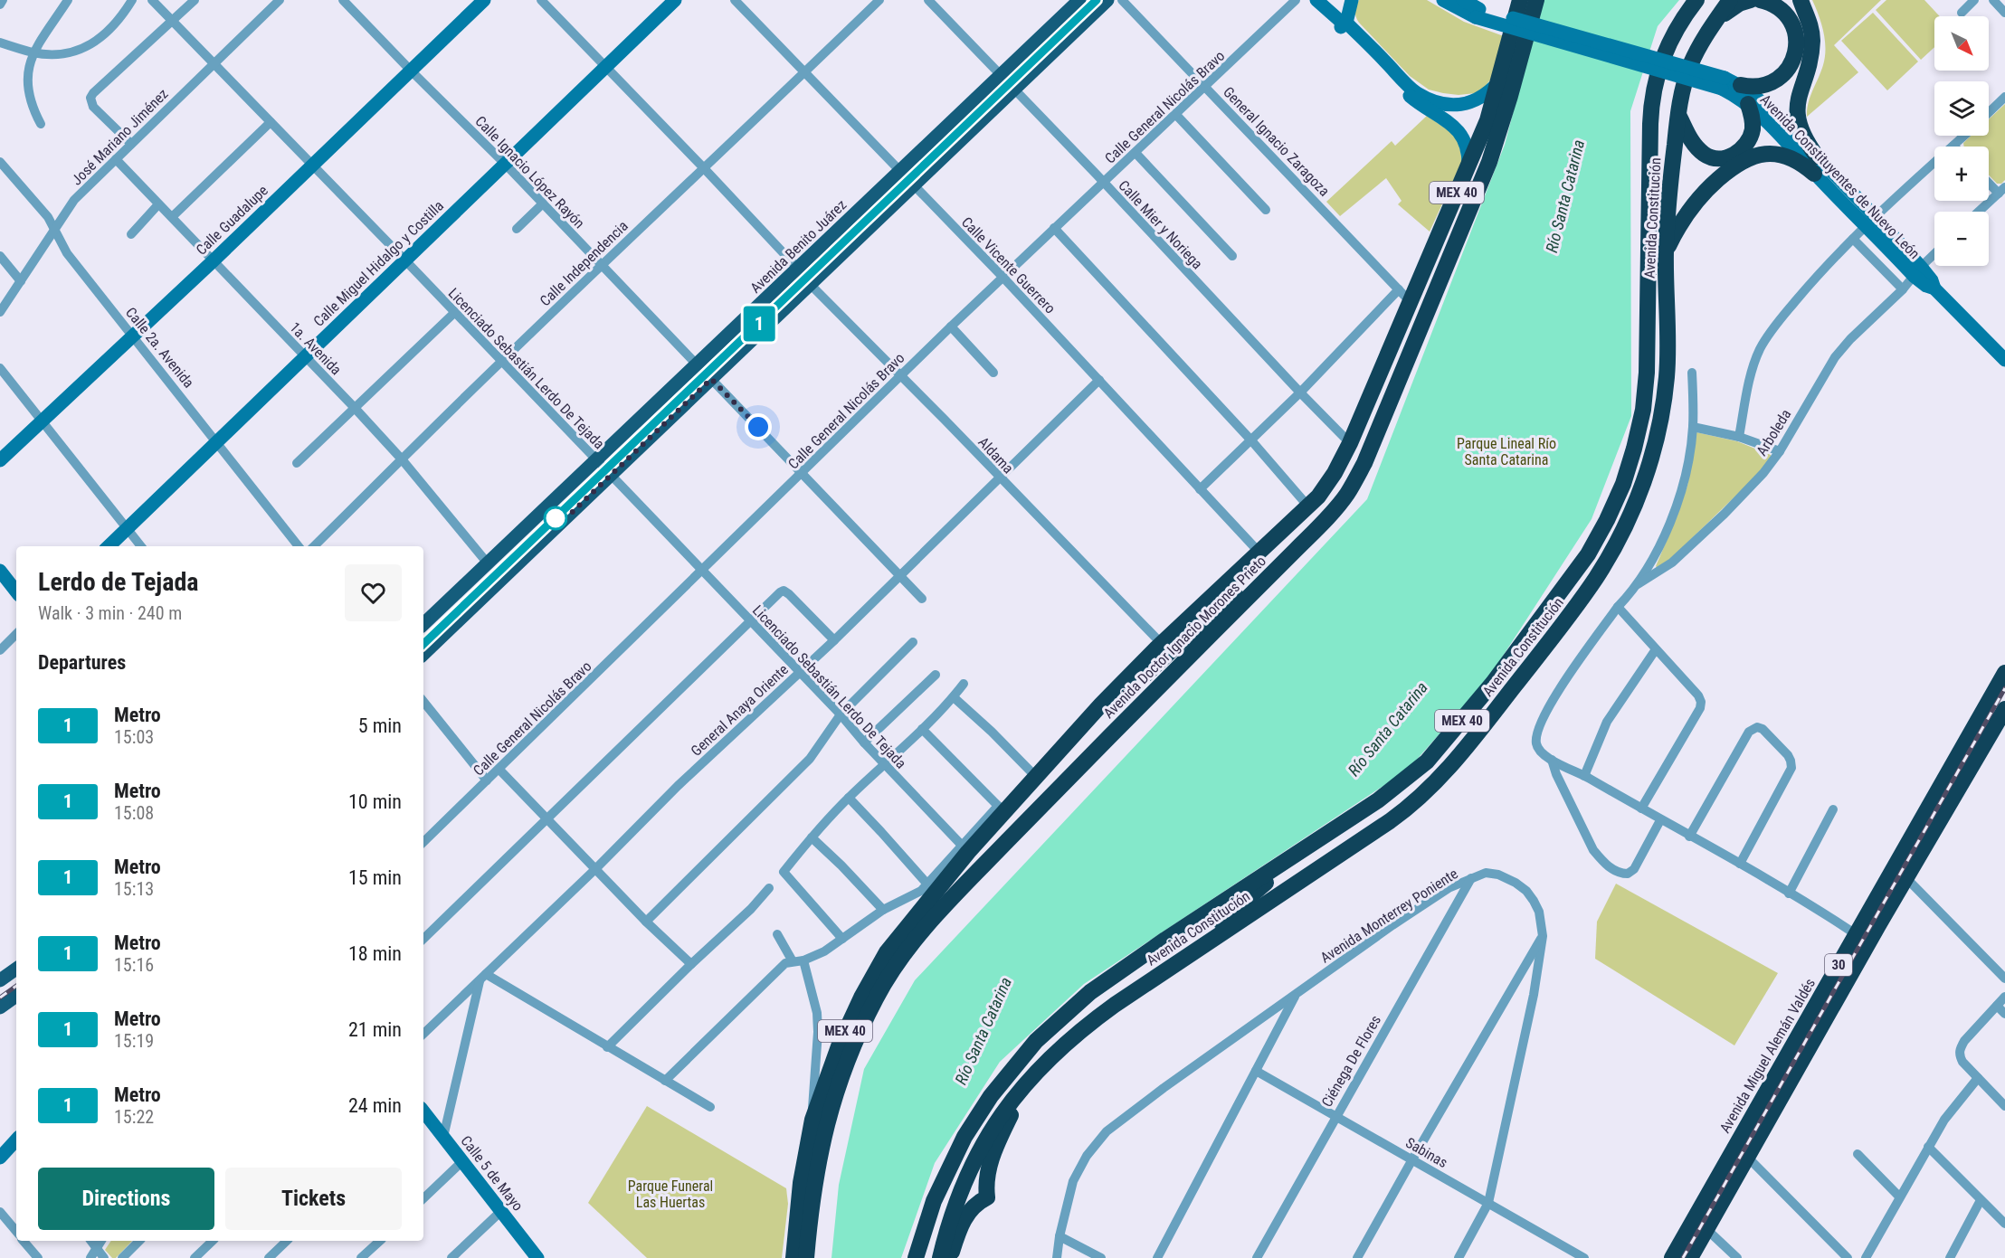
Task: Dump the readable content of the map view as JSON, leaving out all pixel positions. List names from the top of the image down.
{
  "streets": {
    "highway": [
      "MEX 40",
      "Avenida Constitución",
      "Avenida Doctor Ignacio Morones Prieto",
      "30",
      "Avenida Miguel Alemán Valdés"
    ],
    "main road": ["Avenida Benito Juárez"],
    "street": [
      "Calle General Nicolás Bravo",
      "José Mariano Jiménez",
      "General Ignacio Zaragoza",
      "Calle Ignacio López Rayón",
      "Avenida Constituyentes de Nuevo León",
      "Calle Guadalupe",
      "Calle Mier y Noriega",
      "Calle Miguel Hidalgo y Costilla",
      "Calle Independencia",
      "Calle Vicente Guerrero",
      "Calle 2a. Avenida",
      "1a. Avenida",
      "Licenciado Sebastián Lerdo De Tejada",
      "Arboleda",
      "Aldama",
      "General Anaya Oriente",
      "Avenida Monterrey Poniente",
      "Ciénega De Flores",
      "Sabinas",
      "Calle 5 de Mayo"
    ]
  },
  "crossings": [
    ["Calle General Nicolás Bravo", "General Ignacio Zaragoza"],
    ["Calle General Nicolás Bravo", "Calle Mier y Noriega"],
    ["Calle General Nicolás Bravo", "Calle Vicente Guerrero"],
    ["Calle General Nicolás Bravo", "Licenciado Sebastián Lerdo De Tejada"],
    ["Calle General Nicolás Bravo", "Aldama"],
    ["José Mariano Jiménez", "Calle 2a. Avenida"],
    ["José Mariano Jiménez", "1a. Avenida"],
    ["José Mariano Jiménez", "Licenciado Sebastián Lerdo De Tejada"],
    ["General Ignacio Zaragoza", "Avenida Doctor Ignacio Morones Prieto"],
    ["Calle Ignacio López Rayón", "Calle Guadalupe"],
    ["Calle Ignacio López Rayón", "Avenida Benito Juárez"],
    ["Calle Ignacio López Rayón", "Calle Miguel Hidalgo y Costilla"],
    ["Calle Ignacio López Rayón", "Calle Independencia"],
    ["Avenida Constituyentes de Nuevo León", "Arboleda"],
    ["Calle Guadalupe", "Calle 2a. Avenida"],
    ["Calle Guadalupe", "1a. Avenida"],
    ["Calle Guadalupe", "Licenciado Sebastián Lerdo De Tejada"],
    ["Calle Mier y Noriega", "Avenida Benito Juárez"],
    ["Calle Mier y Noriega", "Avenida Doctor Ignacio Morones Prieto"],
    ["Avenida Benito Juárez", "Calle Vicente Guerrero"],
    ["Avenida Benito Juárez", "1a. Avenida"],
    ["Avenida Benito Juárez", "Licenciado Sebastián Lerdo De Tejada"],
    ["Calle Miguel Hidalgo y Costilla", "Calle 2a. Avenida"],
    ["Calle Miguel Hidalgo y Costilla", "1a. Avenida"],
    ["Calle Miguel Hidalgo y Costilla", "Licenciado Sebastián Lerdo De Tejada"],
    ["Calle Independencia", "Calle Vicente Guerrero"],
    ["Calle Independencia", "1a. Avenida"],
    ["Calle Independencia", "Licenciado Sebastián Lerdo De Tejada"],
    ["Calle Vicente Guerrero", "Avenida Doctor Ignacio Morones Prieto"],
    ["Calle Vicente Guerrero", "General Anaya Oriente"],
    ["Licenciado Sebastián Lerdo De Tejada", "Avenida Doctor Ignacio Morones Prieto"],
    ["Licenciado Sebastián Lerdo De Tejada", "General Anaya Oriente"],
    ["Aldama", "Avenida Doctor Ignacio Morones Prieto"],
    ["Aldama", "General Anaya Oriente"],
    ["Avenida Monterrey Poniente", "Ciénega De Flores"],
    ["Avenida Monterrey Poniente", "Sabinas"],
    ["Ciénega De Flores", "Sabinas"]
  ],
  "water": ["Río Santa Catarina"],
  "parks": ["Parque Lineal Río Santa Catarina", "Parque Funeral Las Huertas"],
  "lines": ["metro line 1"],
  "north": "bottom right",
  "page": {
    "on_map": "1",
    "map_buttons": ["+", "−"],
    "heading": [
      ["Lerdo de Tejada", "Walk · 3 min · 240 m"],
      "Departures"
    ],
    "list": [
      {
        "mark": "1",
        "name": "Metro",
        "note": "15:03",
        "value": "5 min"
      },
      {
        "mark": "1",
        "name": "Metro",
        "note": "15:08",
        "value": "10 min"
      },
      {
        "mark": "1",
        "name": "Metro",
        "note": "15:13",
        "value": "15 min"
      },
      {
        "mark": "1",
        "name": "Metro",
        "note": "15:16",
        "value": "18 min"
      },
      {
        "mark": "1",
        "name": "Metro",
        "note": "15:19",
        "value": "21 min"
      },
      {
        "mark": "1",
        "name": "Metro",
        "note": "15:22",
        "value": "24 min"
      }
    ],
    "buttons": ["Directions", "Tickets"]
  }
}
